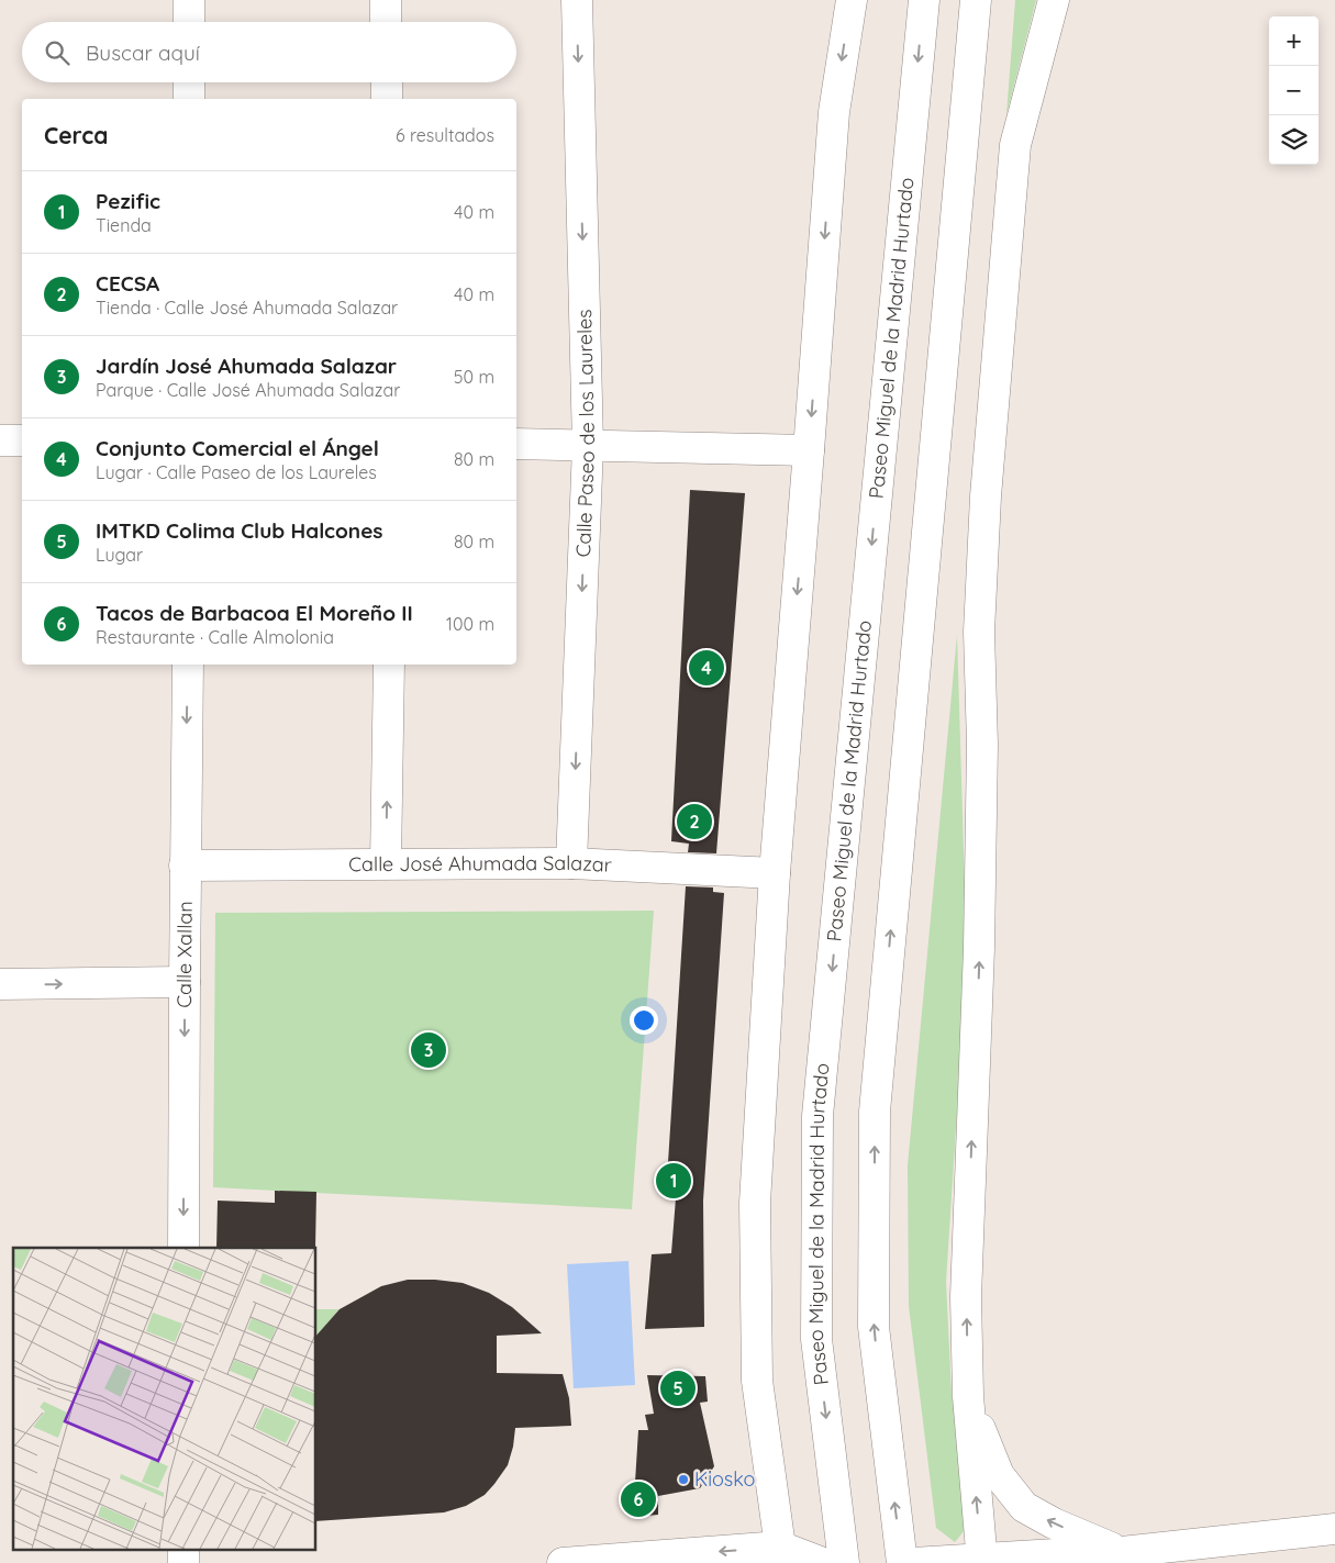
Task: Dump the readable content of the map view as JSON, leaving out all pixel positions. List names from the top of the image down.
{
  "streets": {
    "main road": [
      "Paseo Miguel de la Madrid Hurtado",
      "Calle Paseo de los Laureles",
      "Calle José Ahumada Salazar",
      "Calle Xallan"
    ]
  },
  "crossings": [
    ["Calle Paseo de los Laureles", "Calle José Ahumada Salazar"],
    ["Calle José Ahumada Salazar", "Calle Xallan"]
  ],
  "places": ["Kiosko"],
  "page": {
    "map_buttons": ["+", "−"],
    "search": "Buscar aquí",
    "heading": ["Cerca", "6 resultados"],
    "list": [
      {
        "mark": "1",
        "name": "Pezific",
        "note": "Tienda",
        "value": "40 m"
      },
      {
        "mark": "2",
        "name": "CECSA",
        "note": "Tienda · Calle José Ahumada Salazar",
        "value": "40 m"
      },
      {
        "mark": "3",
        "name": "Jardín José Ahumada Salazar",
        "note": "Parque · Calle José Ahumada Salazar",
        "value": "50 m"
      },
      {
        "mark": "4",
        "name": "Conjunto Comercial el Ángel",
        "note": "Lugar · Calle Paseo de los Laureles",
        "value": "80 m"
      },
      {
        "mark": "5",
        "name": "IMTKD Colima Club Halcones",
        "note": "Lugar",
        "value": "80 m"
      },
      {
        "mark": "6",
        "name": "Tacos de Barbacoa El Moreño II",
        "note": "Restaurante · Calle Almolonia",
        "value": "100 m"
      }
    ],
    "pins": [
      "4",
      "2",
      "3",
      "1",
      "5",
      "6"
    ]
  }
}
